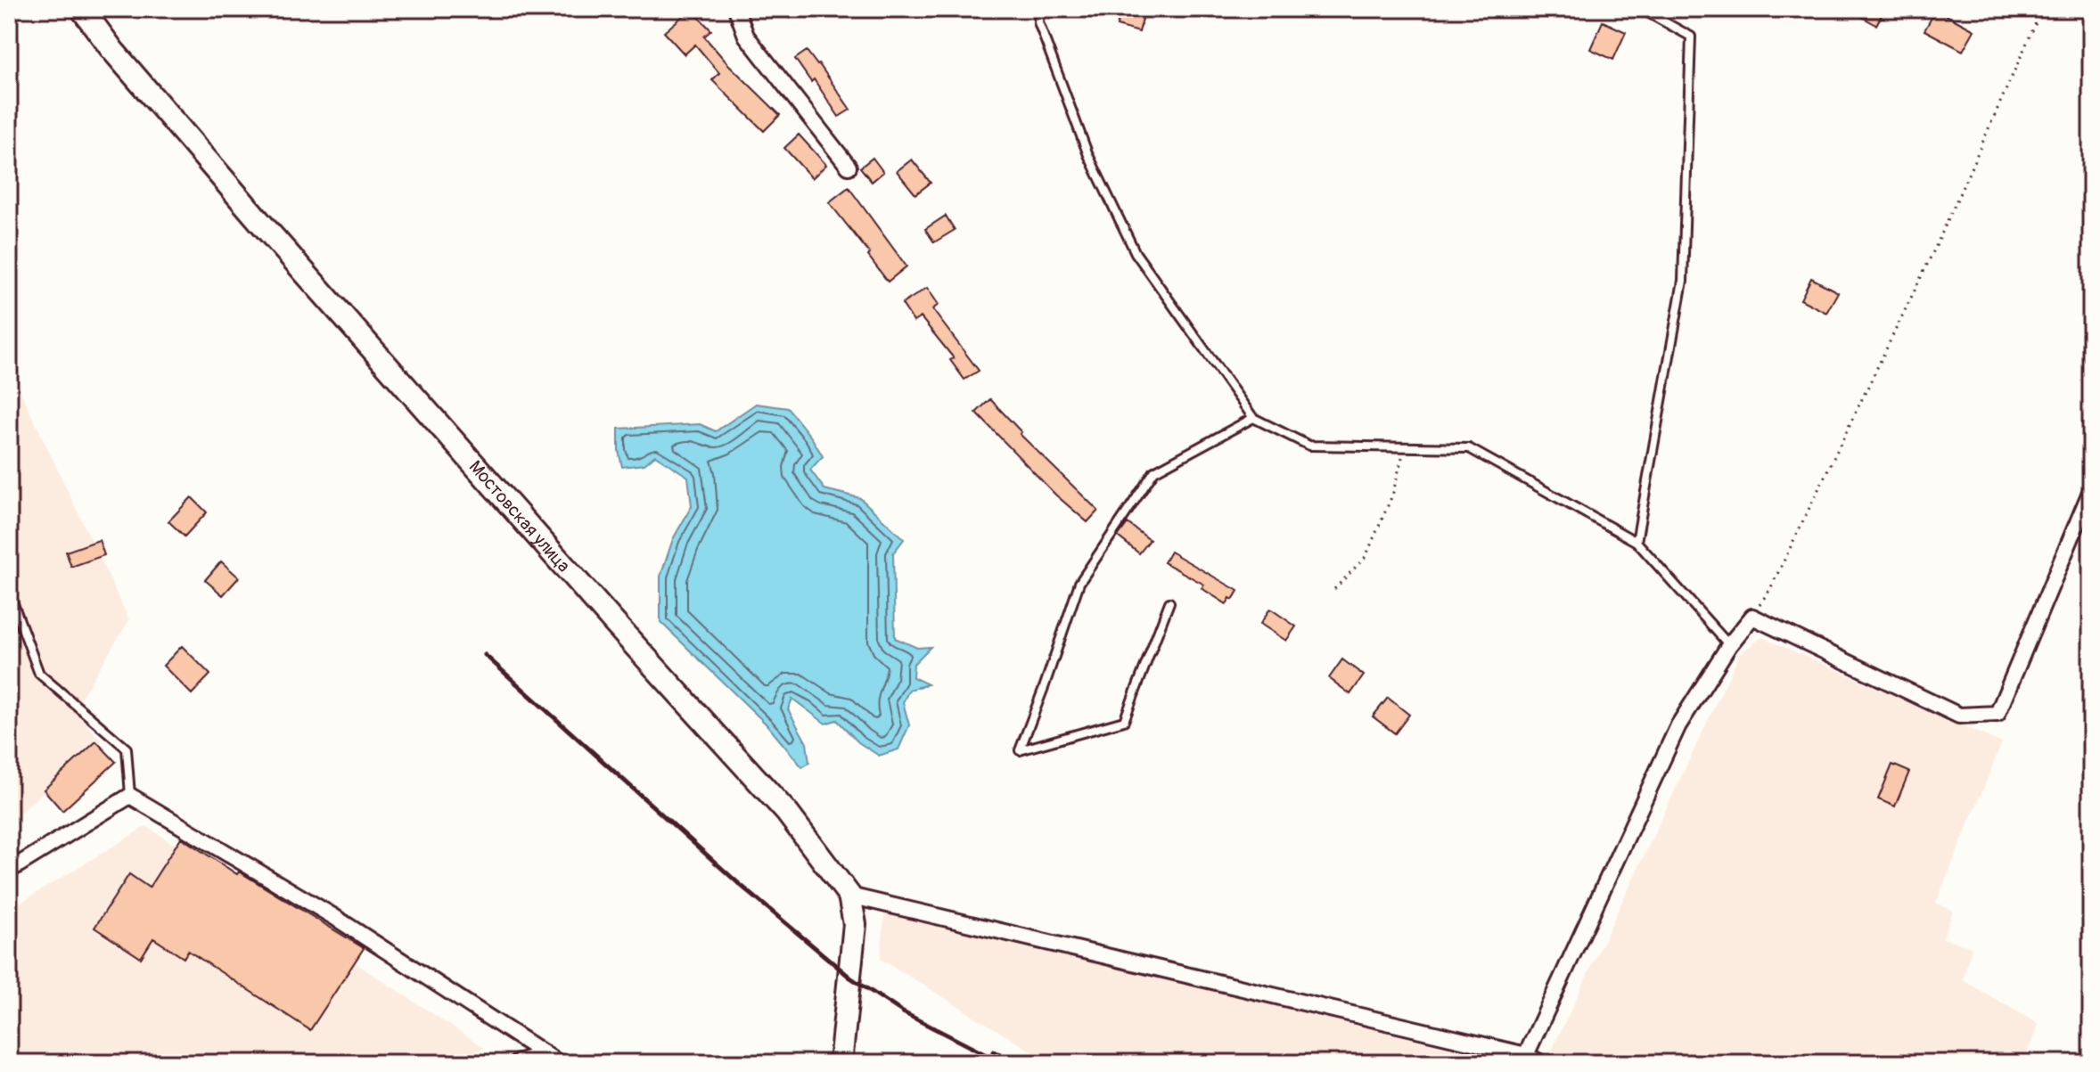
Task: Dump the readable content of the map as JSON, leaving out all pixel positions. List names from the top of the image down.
{
  "streets": {
    "street": ["Мостовская улица"]
  }
}
